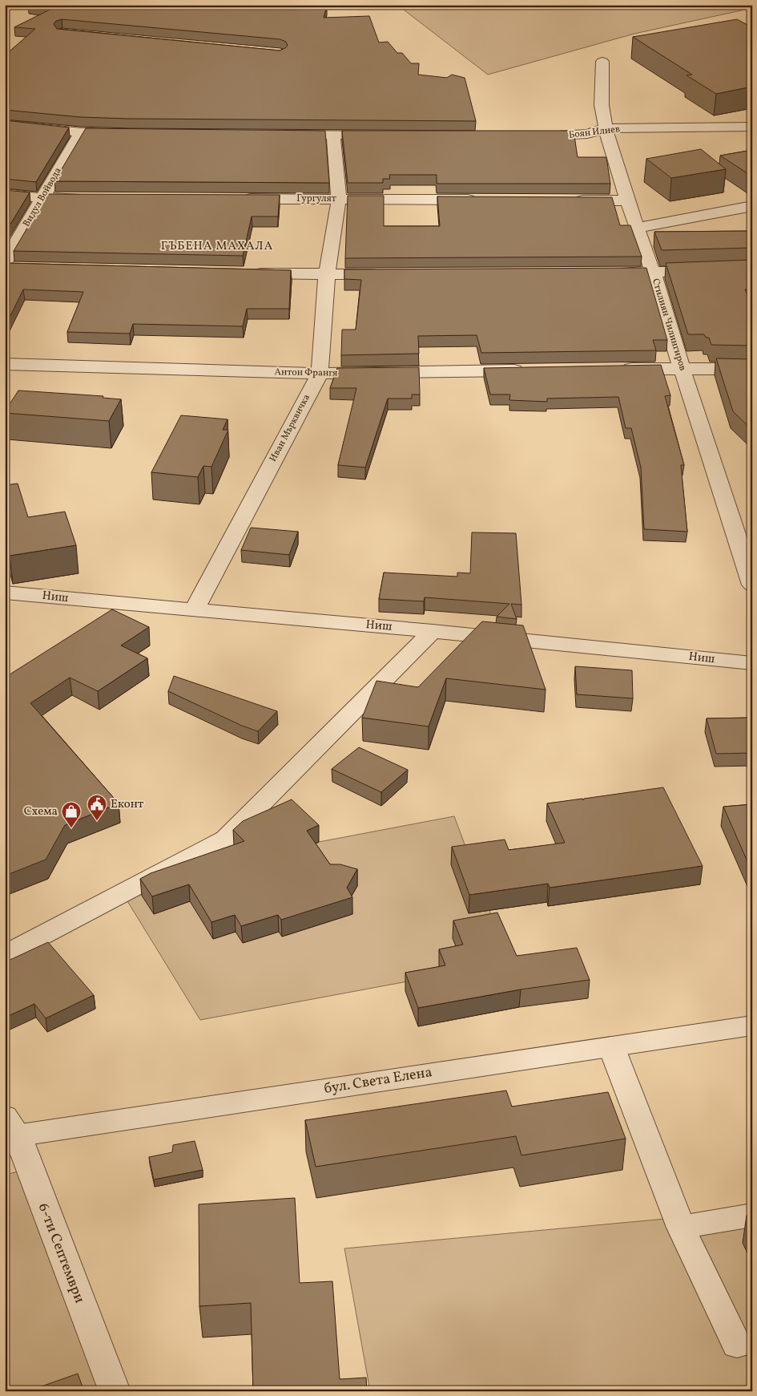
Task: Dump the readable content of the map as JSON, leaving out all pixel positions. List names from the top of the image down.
{
  "streets": {
    "street": [
      "Боян Илиев",
      "Видул Войвода",
      "Гургулят",
      "Стилиян Чилингиров",
      "Антон Франгя",
      "Иван Мърквичка",
      "Ниш",
      "бул. Света Елена",
      "6-ти Септември"
    ]
  },
  "crossings": [
    ["Боян Илиев", "Стилиян Чилингиров"],
    ["Гургулят", "Иван Мърквичка"],
    ["Антон Франгя", "Иван Мърквичка"],
    ["Иван Мърквичка", "Ниш"],
    ["бул. Света Елена", "6-ти Септември"]
  ],
  "districts": ["ГЪБЕНА МАХАЛА"],
  "places": {
    "public building": ["Еконт"],
    "shop": ["Схема"]
  }
}
